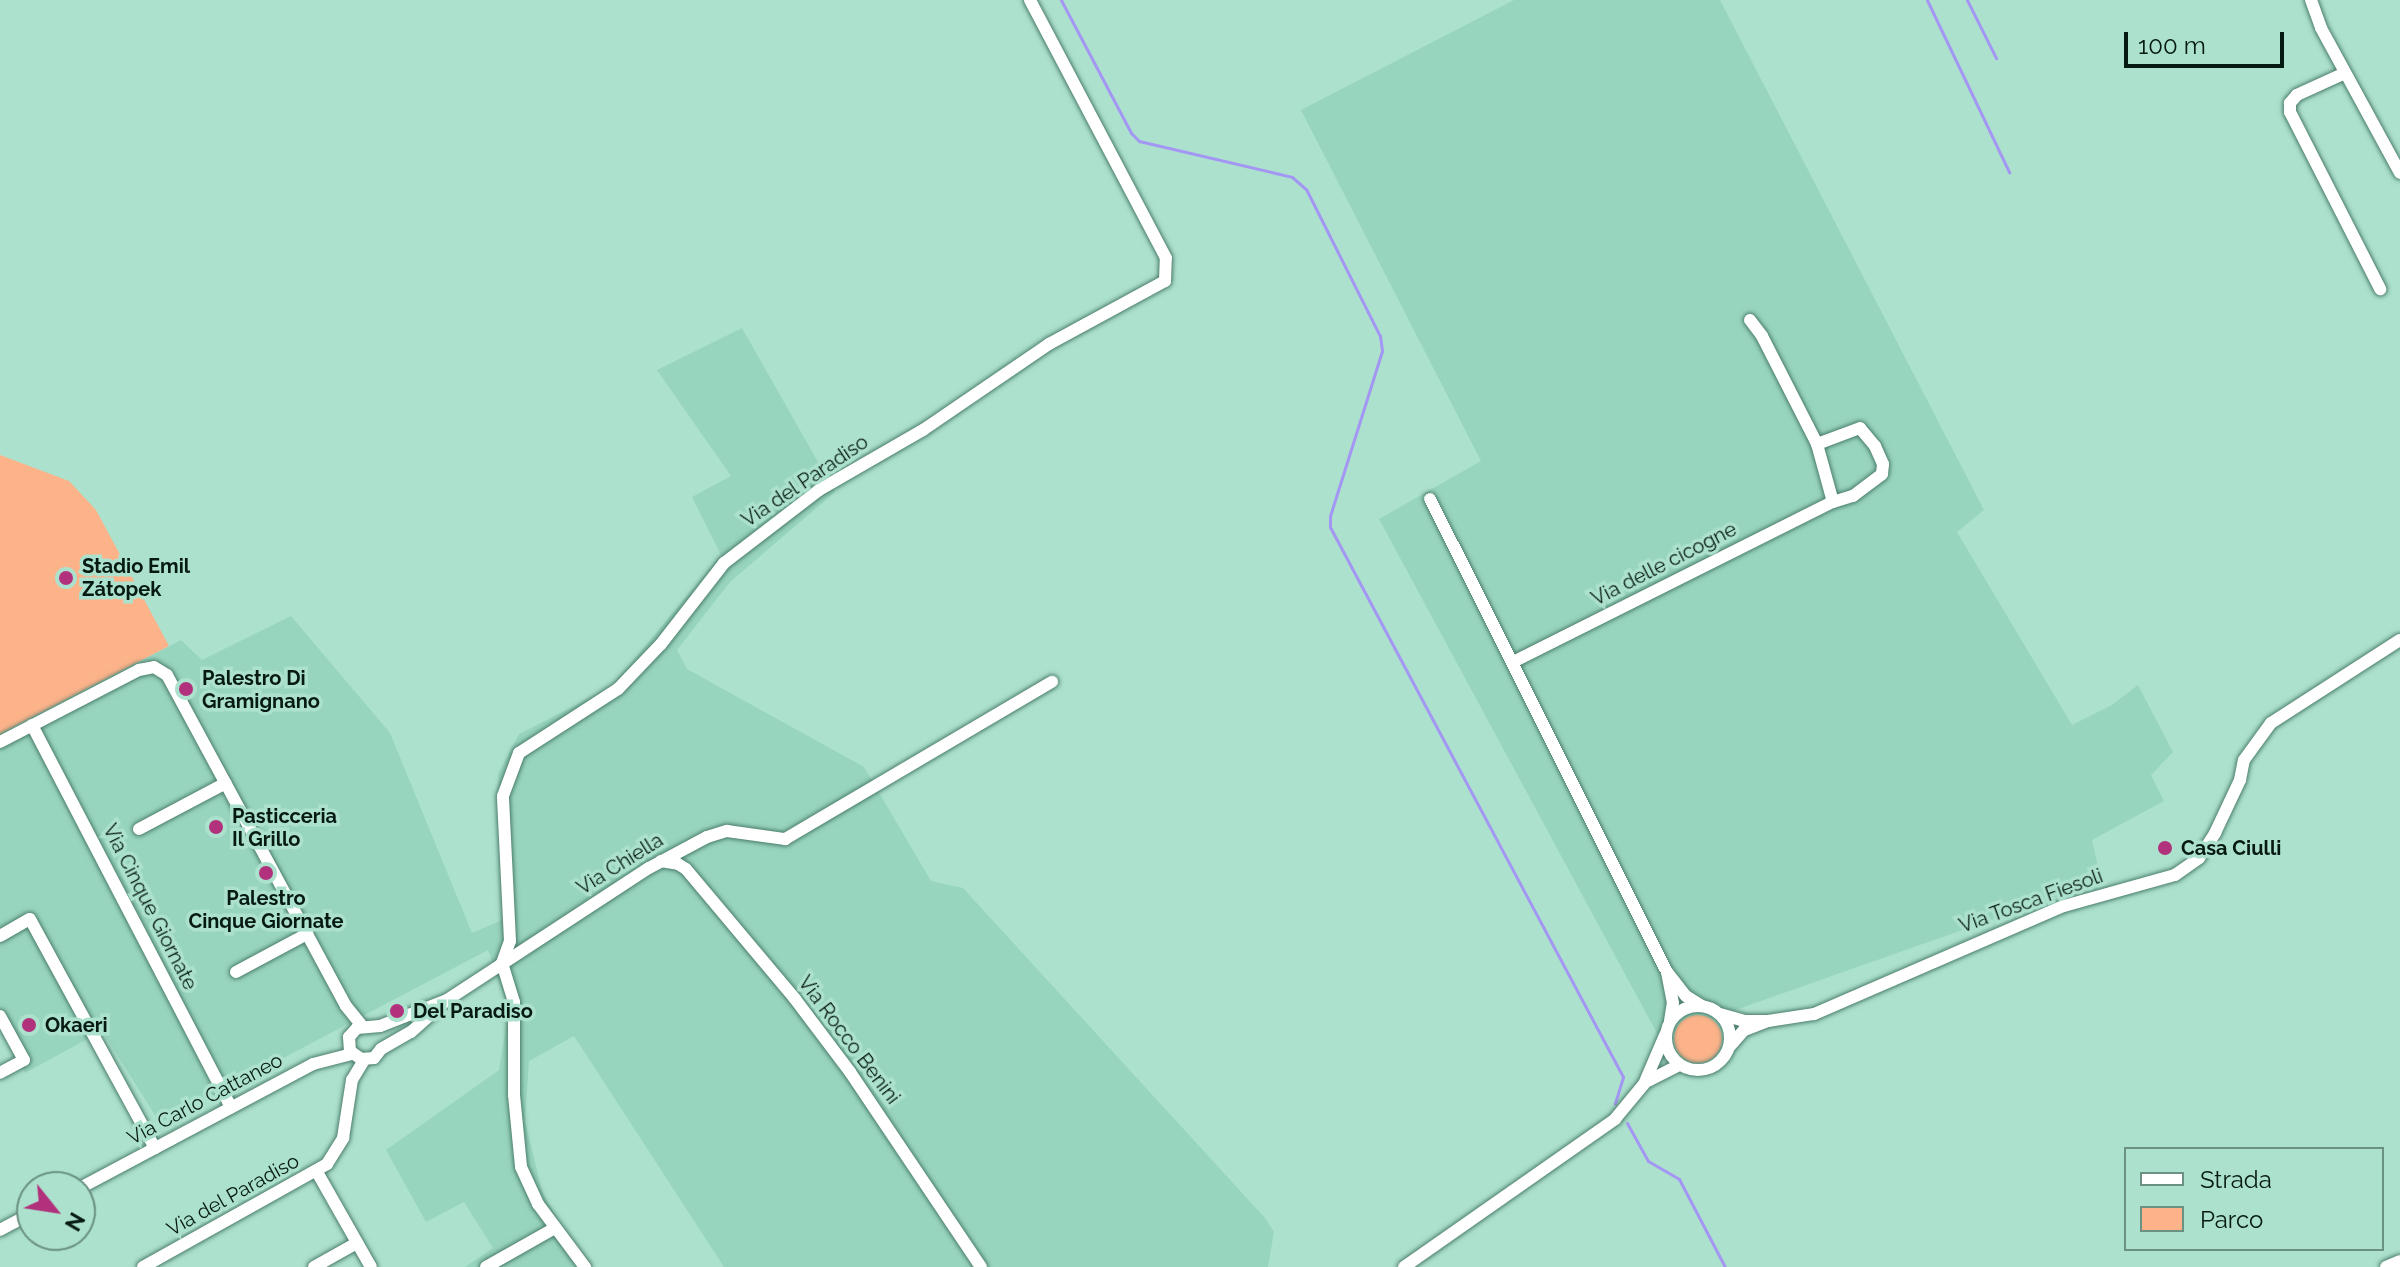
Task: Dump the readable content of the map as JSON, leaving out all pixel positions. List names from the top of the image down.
{
  "streets": {
    "street": [
      "Via del Paradiso",
      "Via delle cicogne",
      "Via Chiella",
      "Via Tosca Fiesoli",
      "Via Cinque Giornate",
      "Via Rocco Benini",
      "Via Carlo Cattaneo"
    ]
  },
  "crossings": [
    ["Via del Paradiso", "Via Chiella"],
    ["Via del Paradiso", "Via Carlo Cattaneo"],
    ["Via Chiella", "Via Rocco Benini"],
    ["Via Cinque Giornate", "Via Carlo Cattaneo"]
  ],
  "places": [
    "Stadio Emil Zátopek",
    "Palestro Di Gramignano",
    "Pasticceria Il Grillo",
    "Casa Ciulli",
    "Palestro Cinque Giornate",
    "Del Paradiso",
    "Okaeri"
  ],
  "legend": ["Strada", "Parco"],
  "scale_bar": "100 m",
  "north": "bottom right"
}
